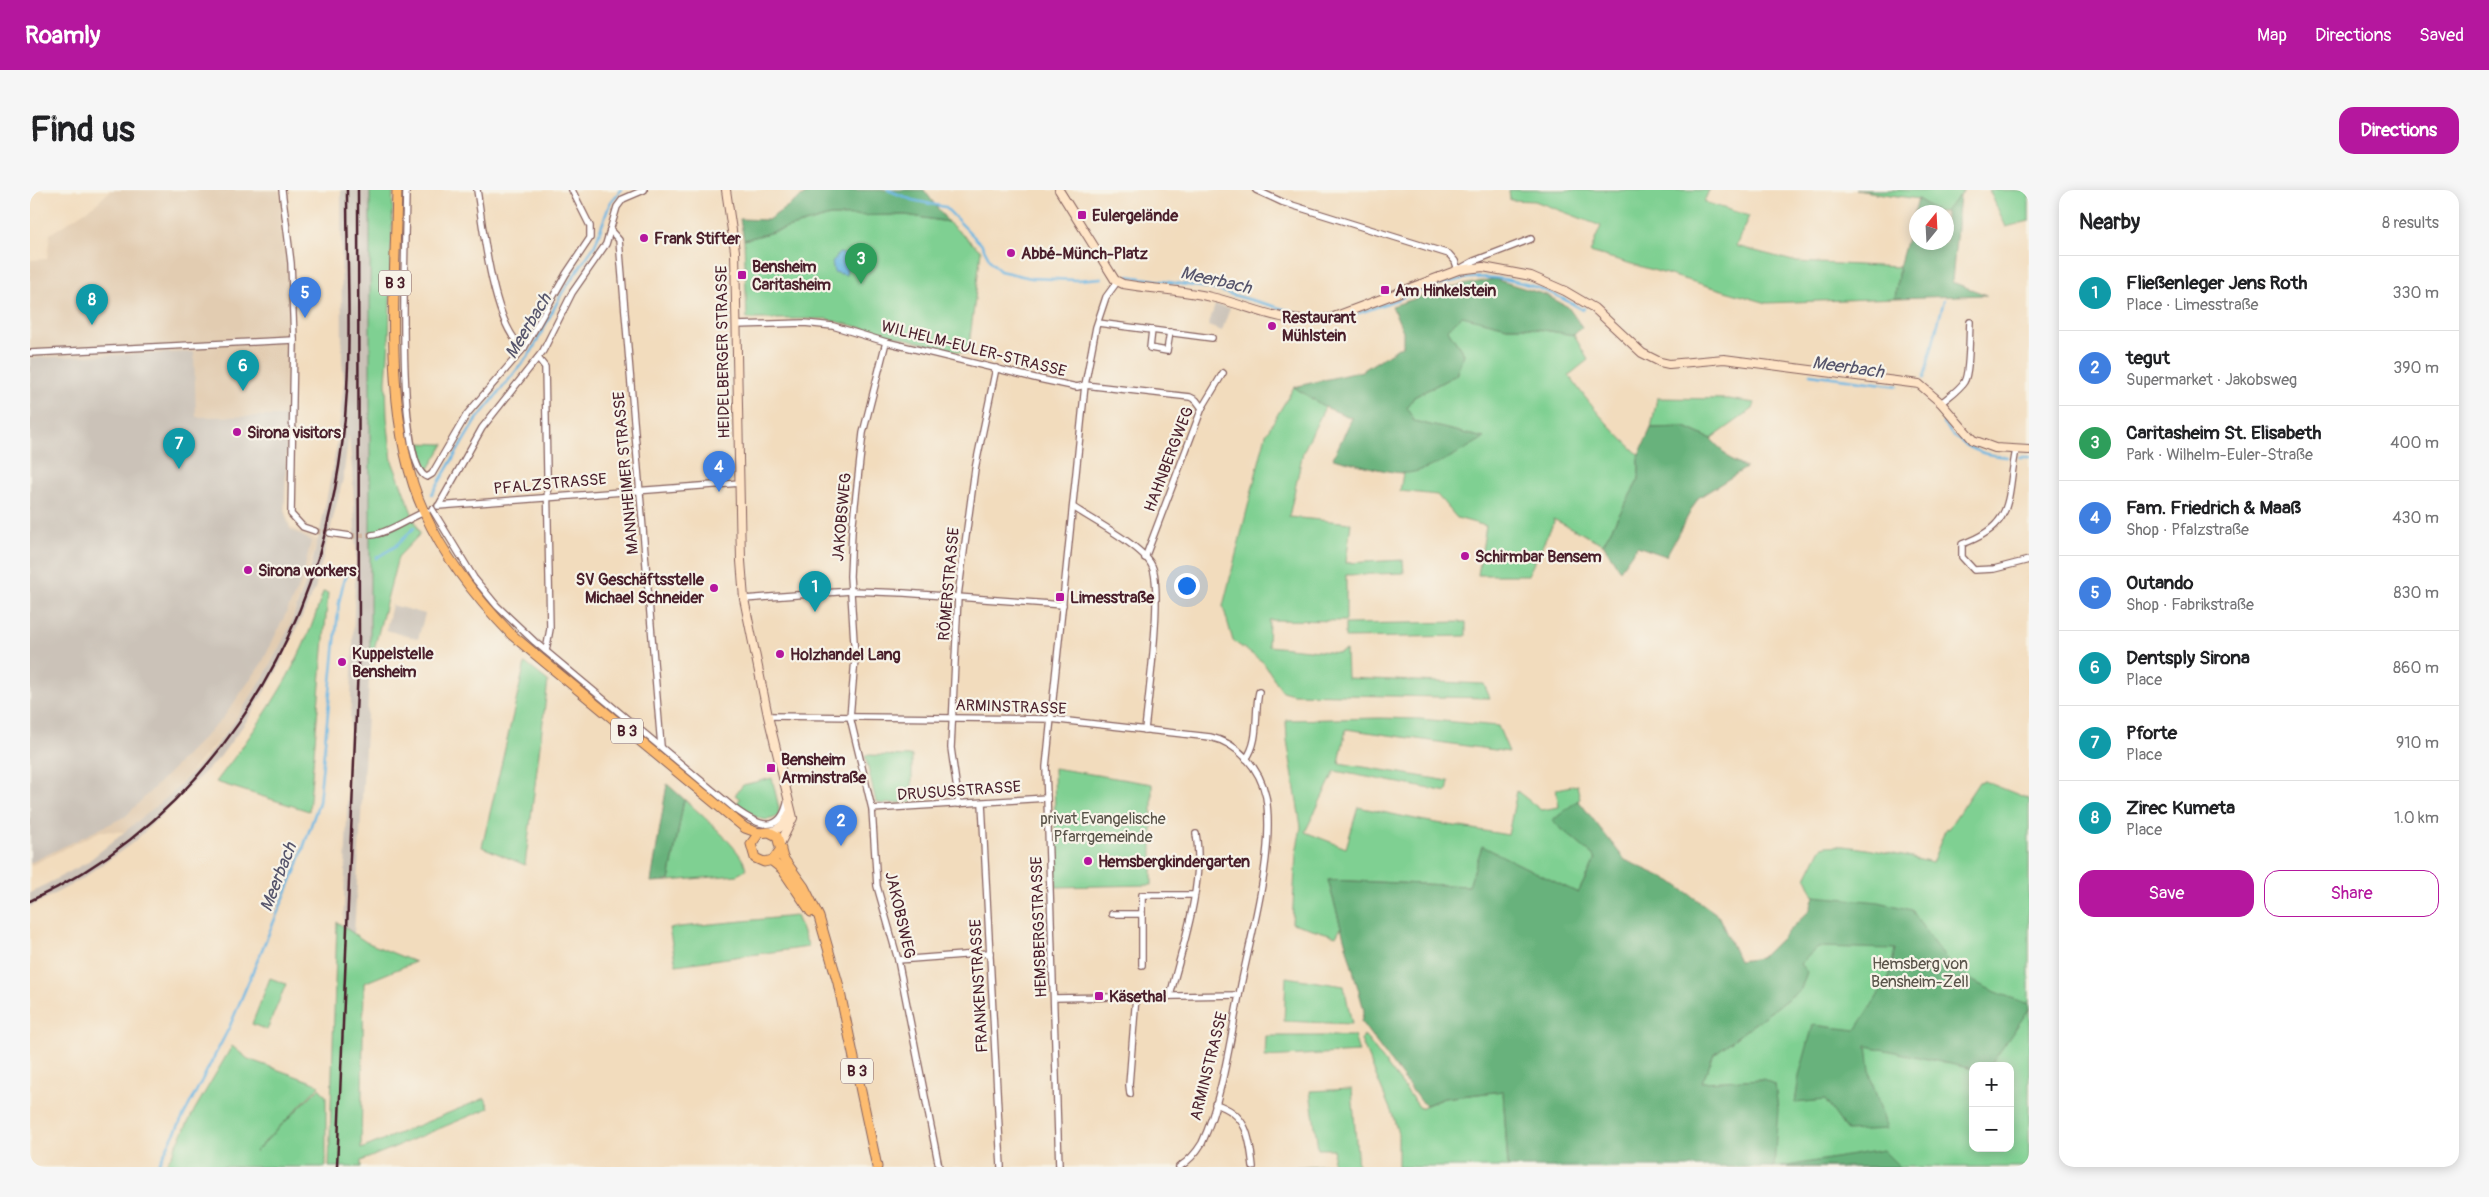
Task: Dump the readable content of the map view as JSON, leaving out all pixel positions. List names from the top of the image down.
{
  "streets": {
    "main road": ["B 3", "HEIDELBERGER STRASSE"],
    "street": [
      "WILHELM-EULER-STRASSE",
      "HAHNBERGWEG",
      "MANNHEIMER STRASSE",
      "PFALZSTRASSE",
      "JAKOBSWEG",
      "RÖMERSTRASSE",
      "ARMINSTRASSE",
      "DRUSUSSTRASSE",
      "HEMSBERGSTRASSE",
      "FRANKENSTRASSE"
    ]
  },
  "crossings": [
    ["B 3", "HEIDELBERGER STRASSE"],
    ["B 3", "PFALZSTRASSE"],
    ["WILHELM-EULER-STRASSE", "HEIDELBERGER STRASSE"],
    ["WILHELM-EULER-STRASSE", "HAHNBERGWEG"],
    ["WILHELM-EULER-STRASSE", "JAKOBSWEG"],
    ["WILHELM-EULER-STRASSE", "RÖMERSTRASSE"],
    ["WILHELM-EULER-STRASSE", "HEMSBERGSTRASSE"],
    ["HEIDELBERGER STRASSE", "PFALZSTRASSE"],
    ["HEIDELBERGER STRASSE", "ARMINSTRASSE"],
    ["MANNHEIMER STRASSE", "PFALZSTRASSE"],
    ["JAKOBSWEG", "ARMINSTRASSE"],
    ["JAKOBSWEG", "DRUSUSSTRASSE"],
    ["RÖMERSTRASSE", "ARMINSTRASSE"],
    ["RÖMERSTRASSE", "DRUSUSSTRASSE"],
    ["ARMINSTRASSE", "HEMSBERGSTRASSE"],
    ["DRUSUSSTRASSE", "HEMSBERGSTRASSE"],
    ["DRUSUSSTRASSE", "FRANKENSTRASSE"]
  ],
  "water": ["Meerbach"],
  "parks": ["privat Evangelische Pfarrgemeinde", "Hemsberg von Bensheim-Zell"],
  "places": {
    "transit": [
      "Eulergelände",
      "Bensheim Caritasheim",
      "Am Hinkelstein",
      "Limesstraße",
      "Bensheim Arminstraße",
      "Käsethal"
    ],
    "other": [
      "Frank Stifter",
      "Abbé-Münch-Platz",
      "Restaurant Mühlstein",
      "Sirona visitors",
      "Schirmbar Bensem",
      "Sirona workers",
      "SV Geschäftsstelle Michael Schneider",
      "Holzhandel Lang",
      "Kuppelstelle Bensheim",
      "Hemsbergkindergarten"
    ]
  },
  "north": "top",
  "page": {
    "header": "Roamly",
    "nav": ["Map", "Directions", "Saved"],
    "buttons": [
      "Directions",
      ["Save", "Share"]
    ],
    "title": "Find us",
    "heading": ["Nearby", "8 results"],
    "pins": [
      "3",
      "5",
      "8",
      "6",
      "7",
      "4",
      "1",
      "2"
    ],
    "list": [
      {
        "mark": "1",
        "name": "Fließenleger Jens Roth",
        "note": "Place · Limesstraße",
        "value": "330 m"
      },
      {
        "mark": "2",
        "name": "tegut",
        "note": "Supermarket · Jakobsweg",
        "value": "390 m"
      },
      {
        "mark": "3",
        "name": "Caritasheim St. Elisabeth",
        "note": "Park · Wilhelm-Euler-Straße",
        "value": "400 m"
      },
      {
        "mark": "4",
        "name": "Fam. Friedrich & Maaß",
        "note": "Shop · Pfalzstraße",
        "value": "430 m"
      },
      {
        "mark": "5",
        "name": "Outando",
        "note": "Shop · Fabrikstraße",
        "value": "830 m"
      },
      {
        "mark": "6",
        "name": "Dentsply Sirona",
        "note": "Place",
        "value": "860 m"
      },
      {
        "mark": "7",
        "name": "Pforte",
        "note": "Place",
        "value": "910 m"
      },
      {
        "mark": "8",
        "name": "Zirec Kumeta",
        "note": "Place",
        "value": "1.0 km"
      }
    ],
    "map_buttons": ["+", "−"]
  }
}
